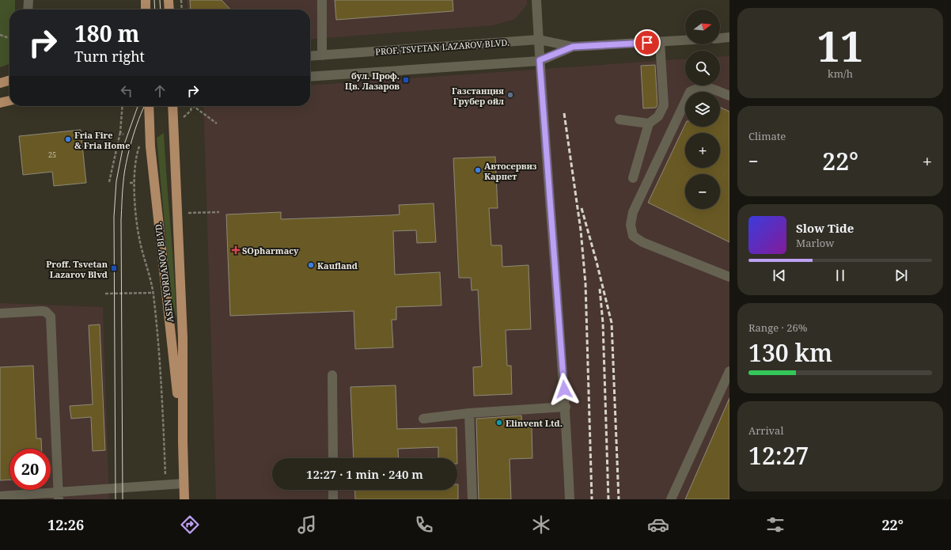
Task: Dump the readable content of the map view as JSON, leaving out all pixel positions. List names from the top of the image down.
{
  "streets": {
    "main road": ["ASEN YORDANOV BLVD."],
    "street": ["PROF. TSVETAN LAZAROV BLVD."]
  },
  "places": {
    "transit": ["бул. Проф. Цв. Лазаров", "Proff. Tsvetan Lazarov Blvd"],
    "other": [
      "Газстанция Грубер ойл",
      "Fria Fire & Fria Home",
      "Автосервиз Карпет",
      "Kaufland",
      "Elinvent Ltd."
    ],
    "health": ["SOpharmacy"]
  },
  "house_numbers": ["25"],
  "north": "right",
  "page": {
    "tile": [
      ["11", "km/h"],
      "Climate",
      ["Range · 26%", "130 km"],
      ["Arrival", "12:27"]
    ],
    "map_buttons": ["+", "−"],
    "turn": ["180 m", "Turn right"],
    "heat": ["−", "22°", "+"],
    "song": ["Slow Tide", "Marlow"],
    "limit": "20",
    "trip": "12:27 · 1 min · 240 m",
    "tabs": ["12:26", "22°"]
  }
}
